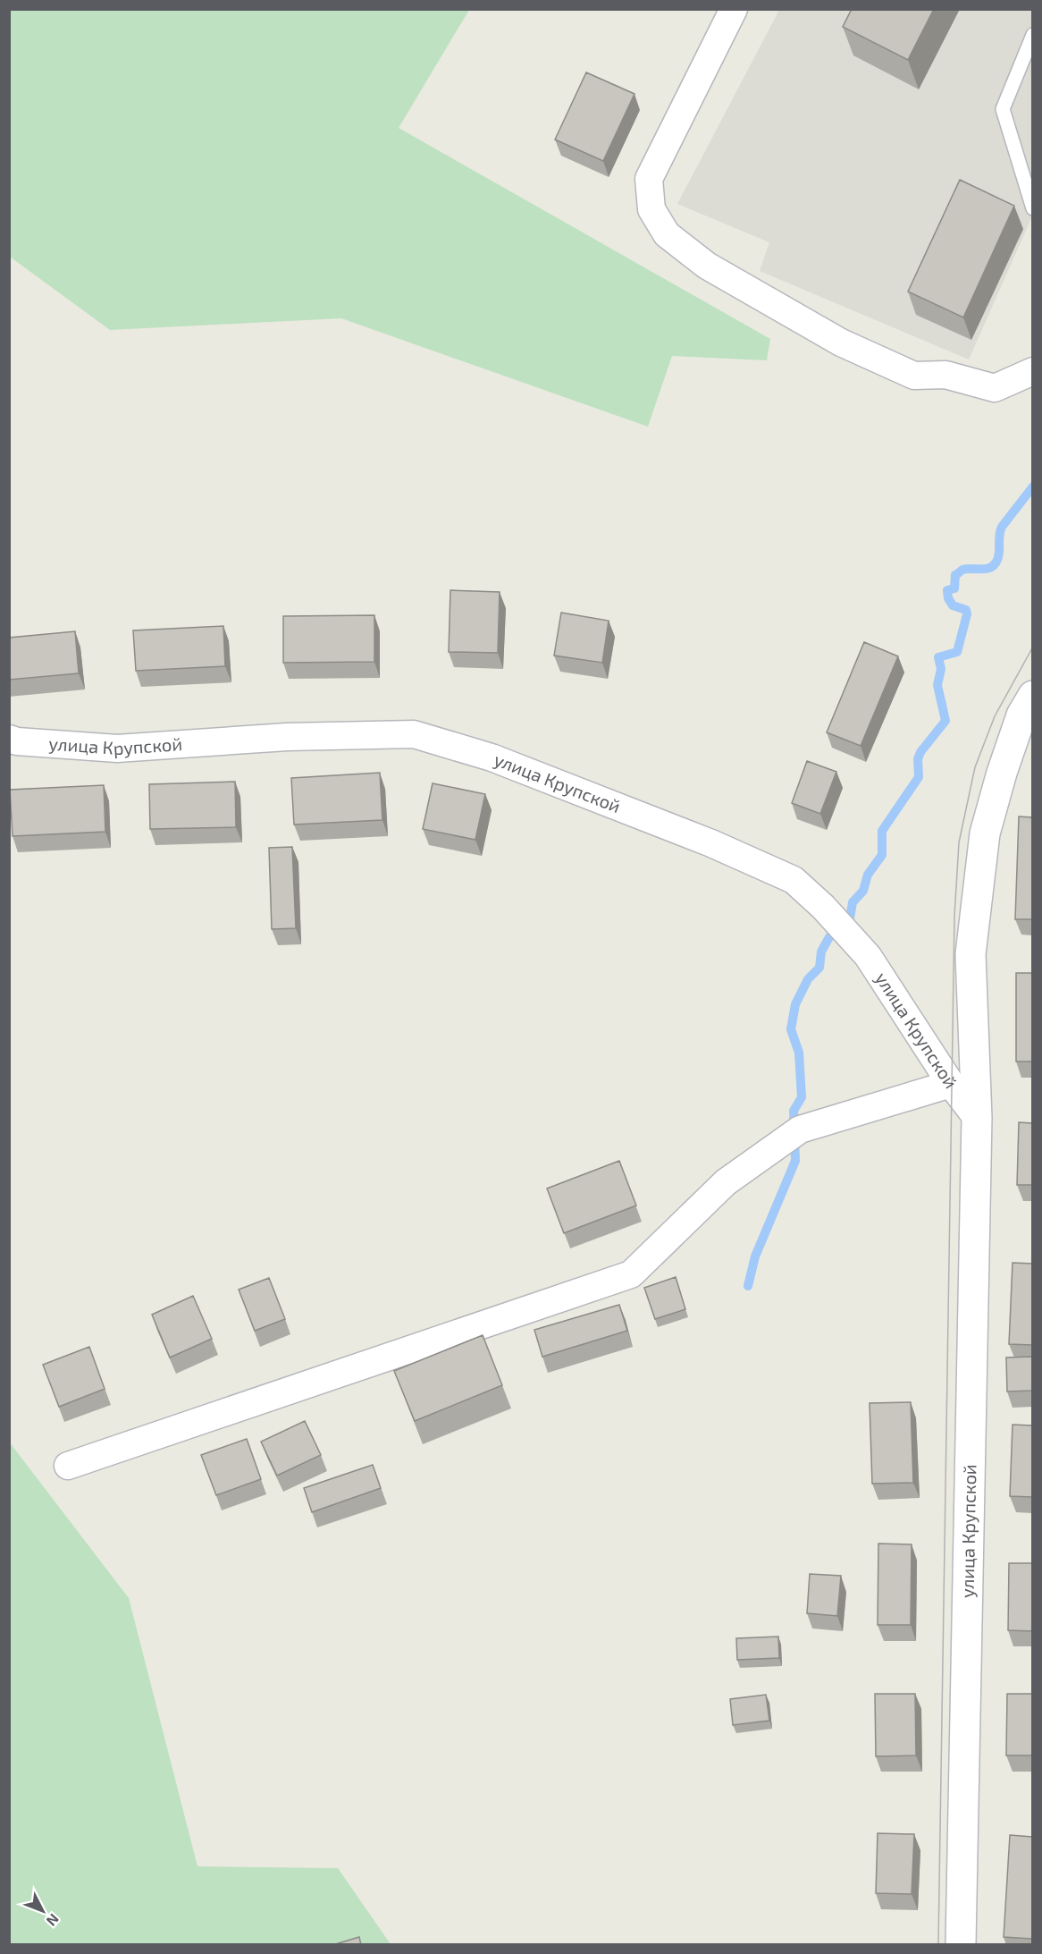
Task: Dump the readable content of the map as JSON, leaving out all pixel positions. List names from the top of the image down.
{
  "streets": {
    "main road": ["улица Крупской"]
  },
  "north": "bottom right"
}
